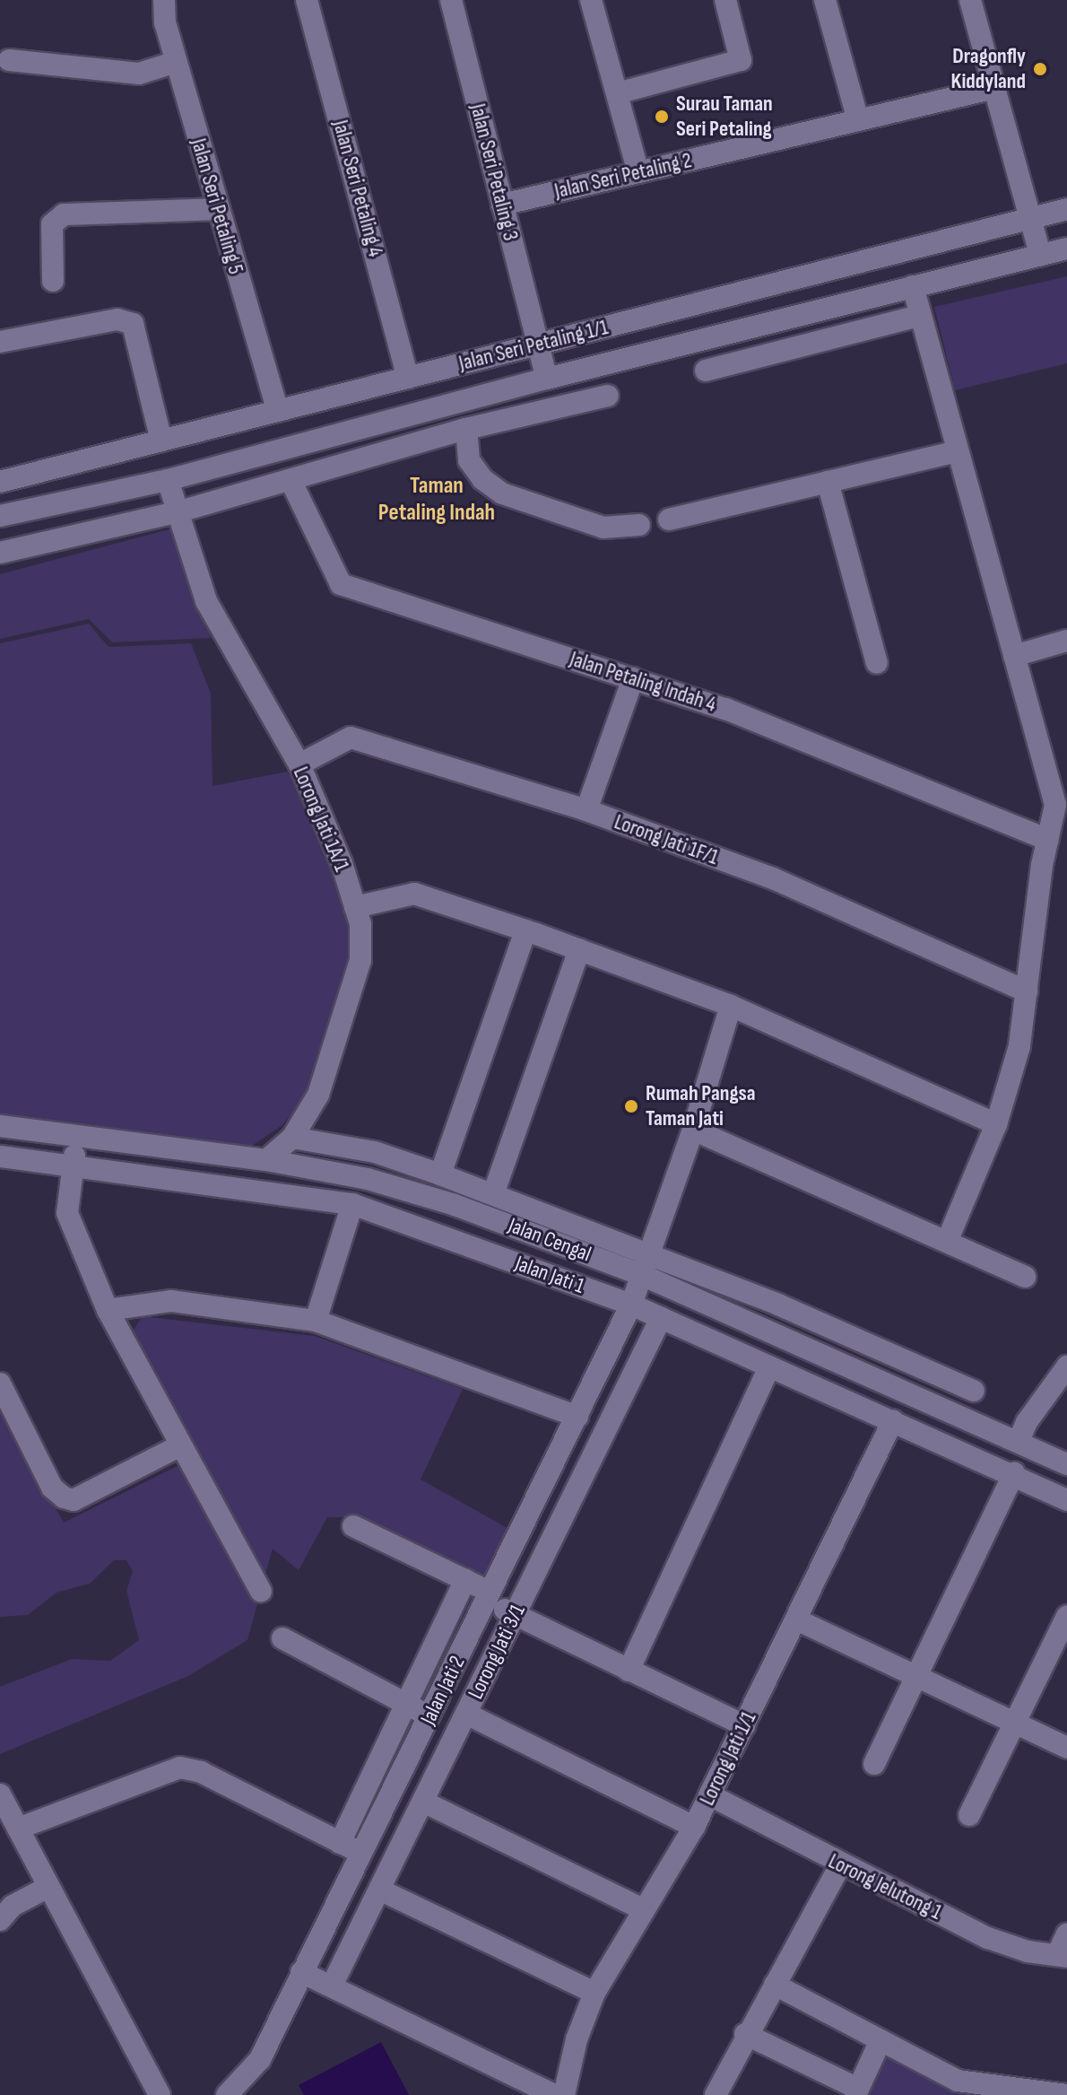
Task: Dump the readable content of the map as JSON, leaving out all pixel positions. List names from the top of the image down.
{
  "streets": {
    "street": [
      "Jalan Seri Petaling 3",
      "Jalan Seri Petaling 2",
      "Jalan Seri Petaling 4",
      "Jalan Seri Petaling 5",
      "Jalan Seri Petaling 1/1",
      "Jalan Petaling Indah 4",
      "Lorong Jati 1A/1",
      "Lorong Jati 1F/1",
      "Jalan Cengal",
      "Jalan Jati 1",
      "Lorong Jati 3/1",
      "Jalan Jati 2",
      "Lorong Jati 1/1",
      "Lorong Jelutong 1"
    ]
  },
  "crossings": [
    ["Jalan Seri Petaling 3", "Jalan Seri Petaling 2"],
    ["Jalan Seri Petaling 3", "Jalan Seri Petaling 1/1"],
    ["Jalan Seri Petaling 4", "Jalan Seri Petaling 1/1"],
    ["Jalan Seri Petaling 5", "Jalan Seri Petaling 1/1"],
    ["Lorong Jati 1A/1", "Lorong Jati 1F/1"],
    ["Lorong Jati 1A/1", "Jalan Cengal"],
    ["Jalan Cengal", "Jalan Jati 2"],
    ["Jalan Jati 1", "Lorong Jati 3/1"],
    ["Jalan Jati 1", "Jalan Jati 2"],
    ["Jalan Jati 1", "Lorong Jati 1/1"],
    ["Lorong Jati 1/1", "Lorong Jelutong 1"]
  ],
  "districts": ["Taman Petaling Indah"],
  "places": ["Dragonfly Kiddyland", "Surau Taman Seri Petaling", "Rumah Pangsa Taman Jati"]
}
